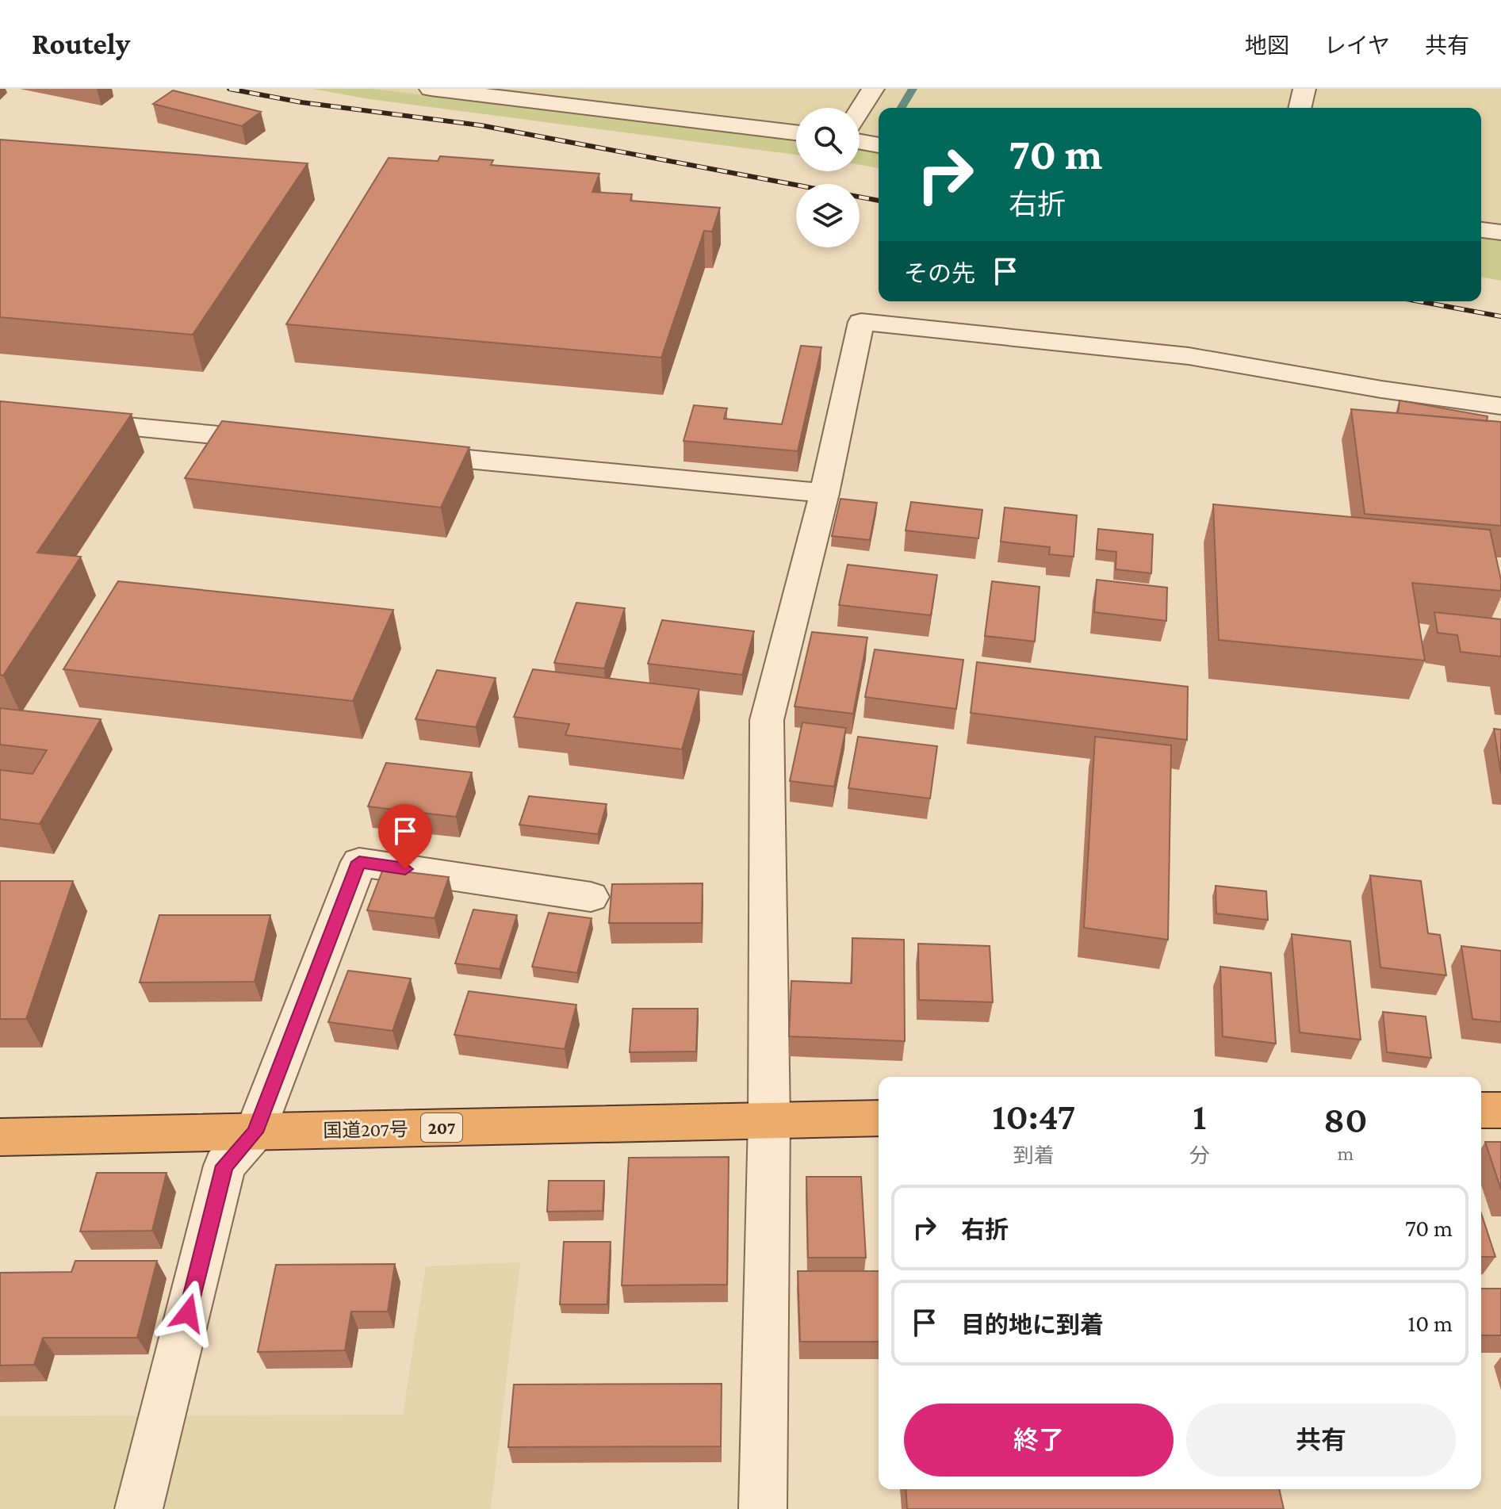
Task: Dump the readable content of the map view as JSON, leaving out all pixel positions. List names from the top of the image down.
{
  "streets": {
    "highway": ["207", "国道207号"]
  },
  "page": {
    "header": "Routely",
    "nav": ["地図", "レイヤ", "共有"],
    "turn": ["70 m", "右折"],
    "then": "その先",
    "eta": [
      "10:47",
      "到着",
      "1",
      "分",
      "80",
      "m"
    ],
    "list": [
      {
        "name": "右折",
        "value": "70 m"
      },
      {
        "name": "目的地に到着",
        "value": "10 m"
      }
    ],
    "buttons": ["終了", "共有"]
  }
}
